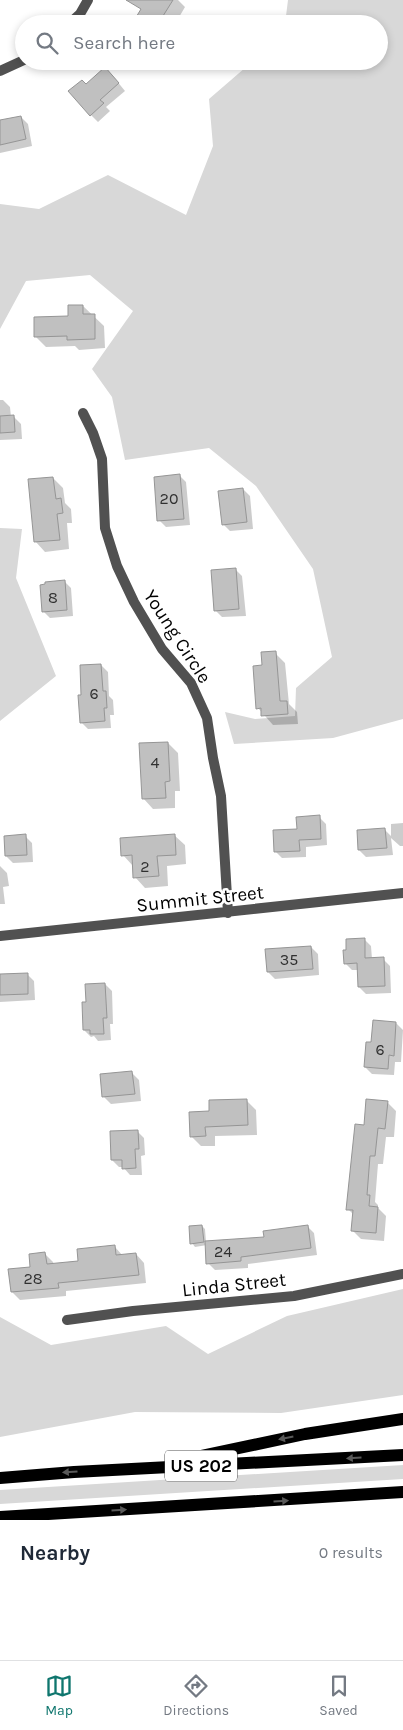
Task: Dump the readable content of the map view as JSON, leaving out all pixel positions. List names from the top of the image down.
{
  "streets": {
    "main road": ["US 202"],
    "street": ["Young Circle", "Summit Street", "Linda Street"]
  },
  "crossings": [
    ["Young Circle", "Summit Street"]
  ],
  "house_numbers": [
    "20",
    "8",
    "6",
    "4",
    "2",
    "35",
    "6",
    "24",
    "28"
  ],
  "page": {
    "search": "Search here",
    "heading": ["Nearby", "0 results"],
    "nav": ["Map", "Directions", "Saved"]
  }
}
